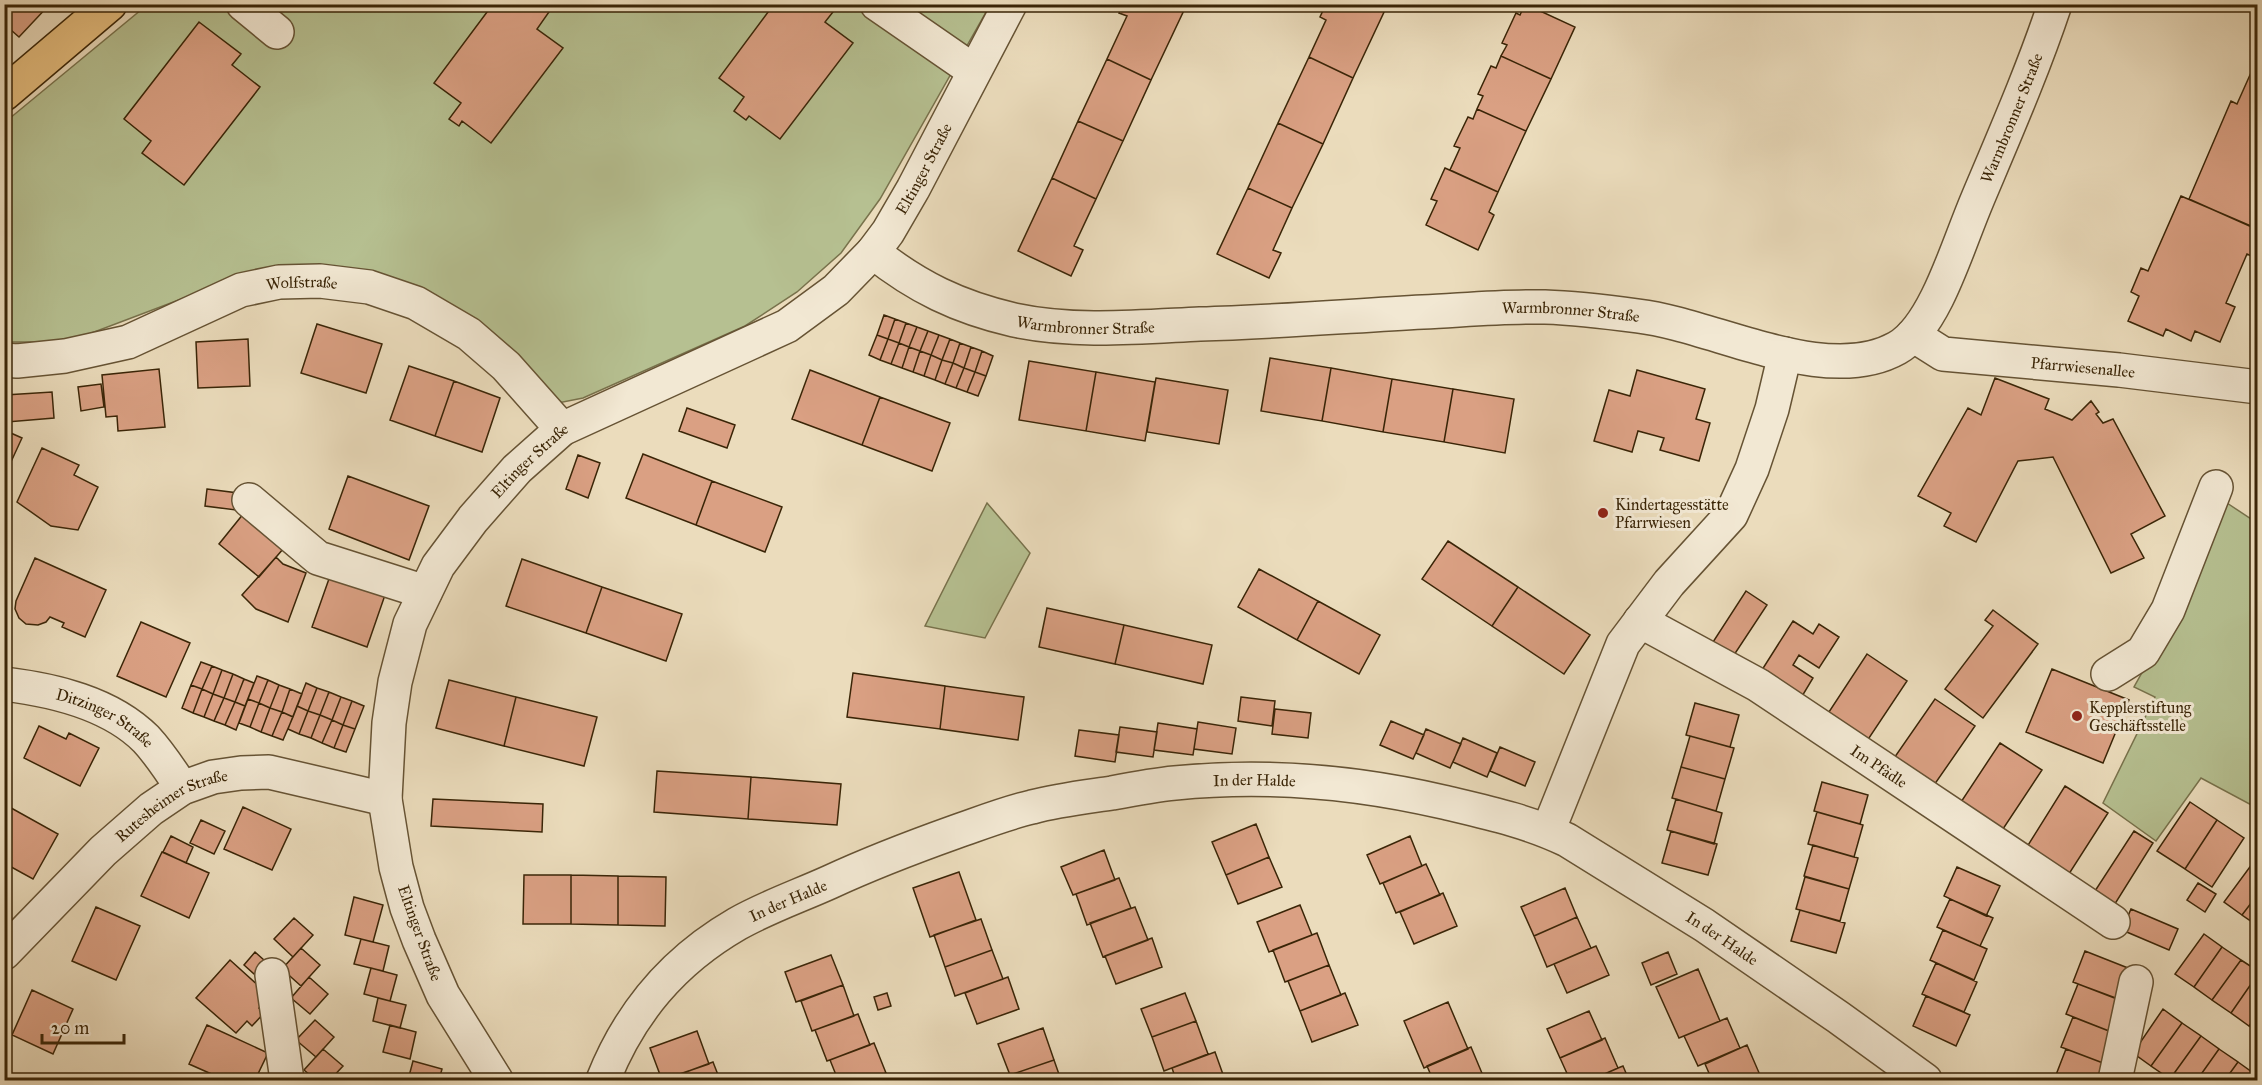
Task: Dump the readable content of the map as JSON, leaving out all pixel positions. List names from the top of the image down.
{
  "streets": {
    "street": [
      "Warmbronner Straße",
      "Eltinger Straße",
      "Wolfstraße",
      "Pfarrwiesenallee",
      "Ditzinger Straße",
      "Im Pfädle",
      "In der Halde",
      "Rutesheimer Straße"
    ]
  },
  "crossings": [
    ["Warmbronner Straße", "Eltinger Straße"],
    ["Warmbronner Straße", "Pfarrwiesenallee"],
    ["Eltinger Straße", "Wolfstraße"],
    ["Eltinger Straße", "Rutesheimer Straße"],
    ["Ditzinger Straße", "Rutesheimer Straße"]
  ],
  "places": ["Kindertagesstätte Pfarrwiesen", "Kepplerstiftung Geschäftsstelle"],
  "scale_bar": "20 m"
}
